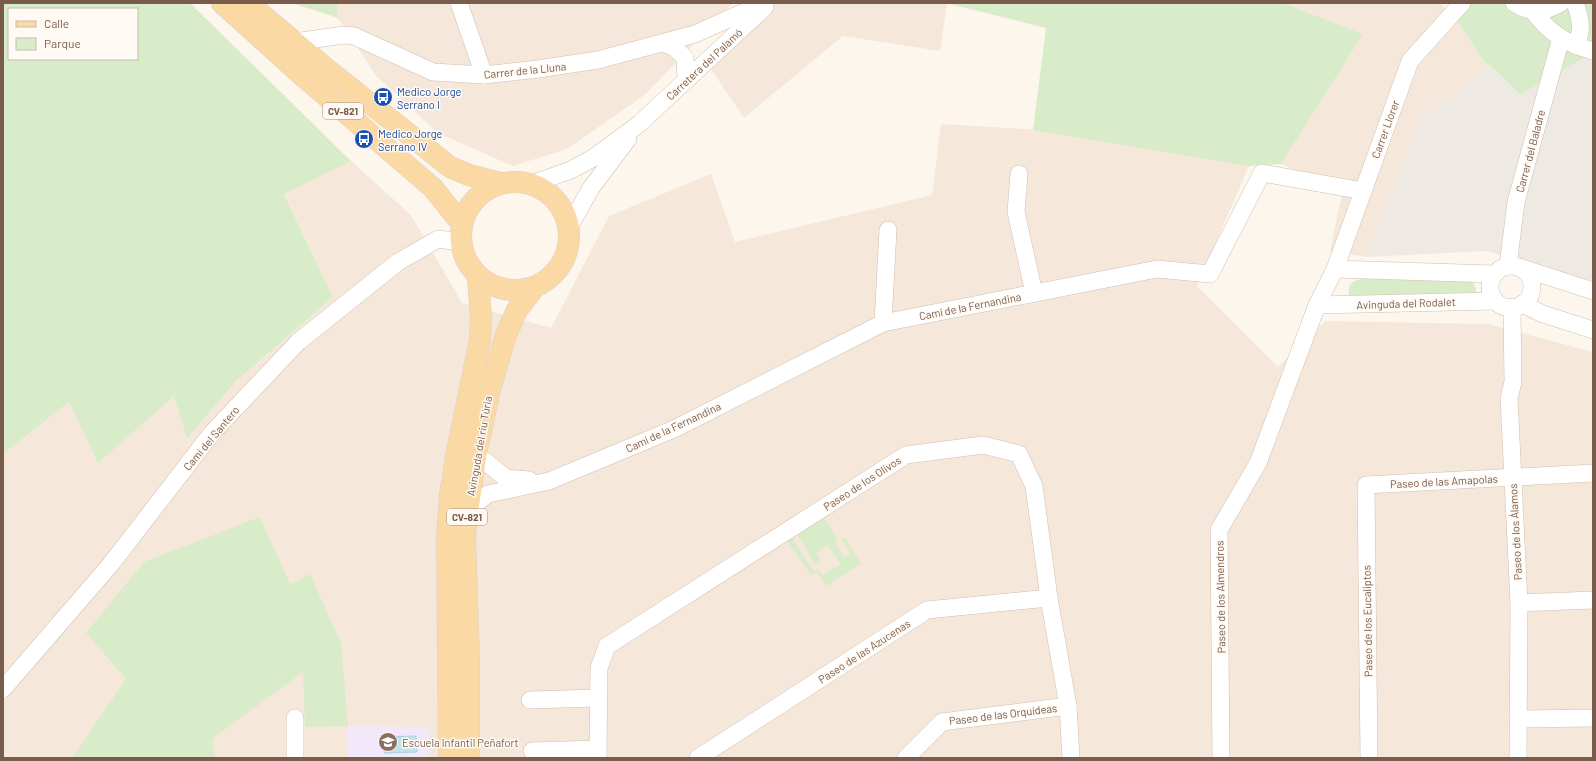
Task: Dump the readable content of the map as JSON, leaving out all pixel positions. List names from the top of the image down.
{
  "streets": {
    "main road": ["CV-821", "Avinguda del riu Túria"],
    "street": [
      "Carretera del Palamó",
      "Carrer de la Lluna",
      "Carrer Llorer",
      "Carrer del Baladre",
      "Avinguda del Rodalet",
      "Camí de la Fernandina",
      "Camí del Santero",
      "Paseo de las Amapolas",
      "Paseo de los Olivos",
      "Paseo de los Álamos",
      "Paseo de los Almendros",
      "Paseo de los Eucaliptos",
      "Paseo de las Azucenas",
      "Paseo de las Orquídeas"
    ]
  },
  "crossings": [
    ["Carretera del Palamó", "CV-821"],
    ["Carretera del Palamó", "Camí del Santero"],
    ["Carretera del Palamó", "Avinguda del riu Túria"],
    ["CV-821", "Camí del Santero"],
    ["CV-821", "Avinguda del riu Túria"],
    ["Carrer Llorer", "Camí de la Fernandina"],
    ["Carrer Llorer", "Paseo de los Almendros"],
    ["Carrer del Baladre", "Avinguda del Rodalet"],
    ["Carrer del Baladre", "Paseo de los Álamos"],
    ["Avinguda del Rodalet", "Paseo de los Álamos"],
    ["Avinguda del Rodalet", "Paseo de los Almendros"],
    ["Camí de la Fernandina", "Avinguda del riu Túria"],
    ["Camí del Santero", "Avinguda del riu Túria"],
    ["Paseo de las Amapolas", "Paseo de los Álamos"],
    ["Paseo de las Amapolas", "Paseo de los Eucaliptos"],
    ["Paseo de los Olivos", "Paseo de las Azucenas"],
    ["Paseo de los Olivos", "Paseo de las Orquídeas"]
  ],
  "places": {
    "bus stop": ["Medico Jorge Serrano I", "Medico Jorge Serrano IV"],
    "school or university": ["Escuela Infantil Peñafort"]
  },
  "legend": ["Calle", "Parque"]
}
